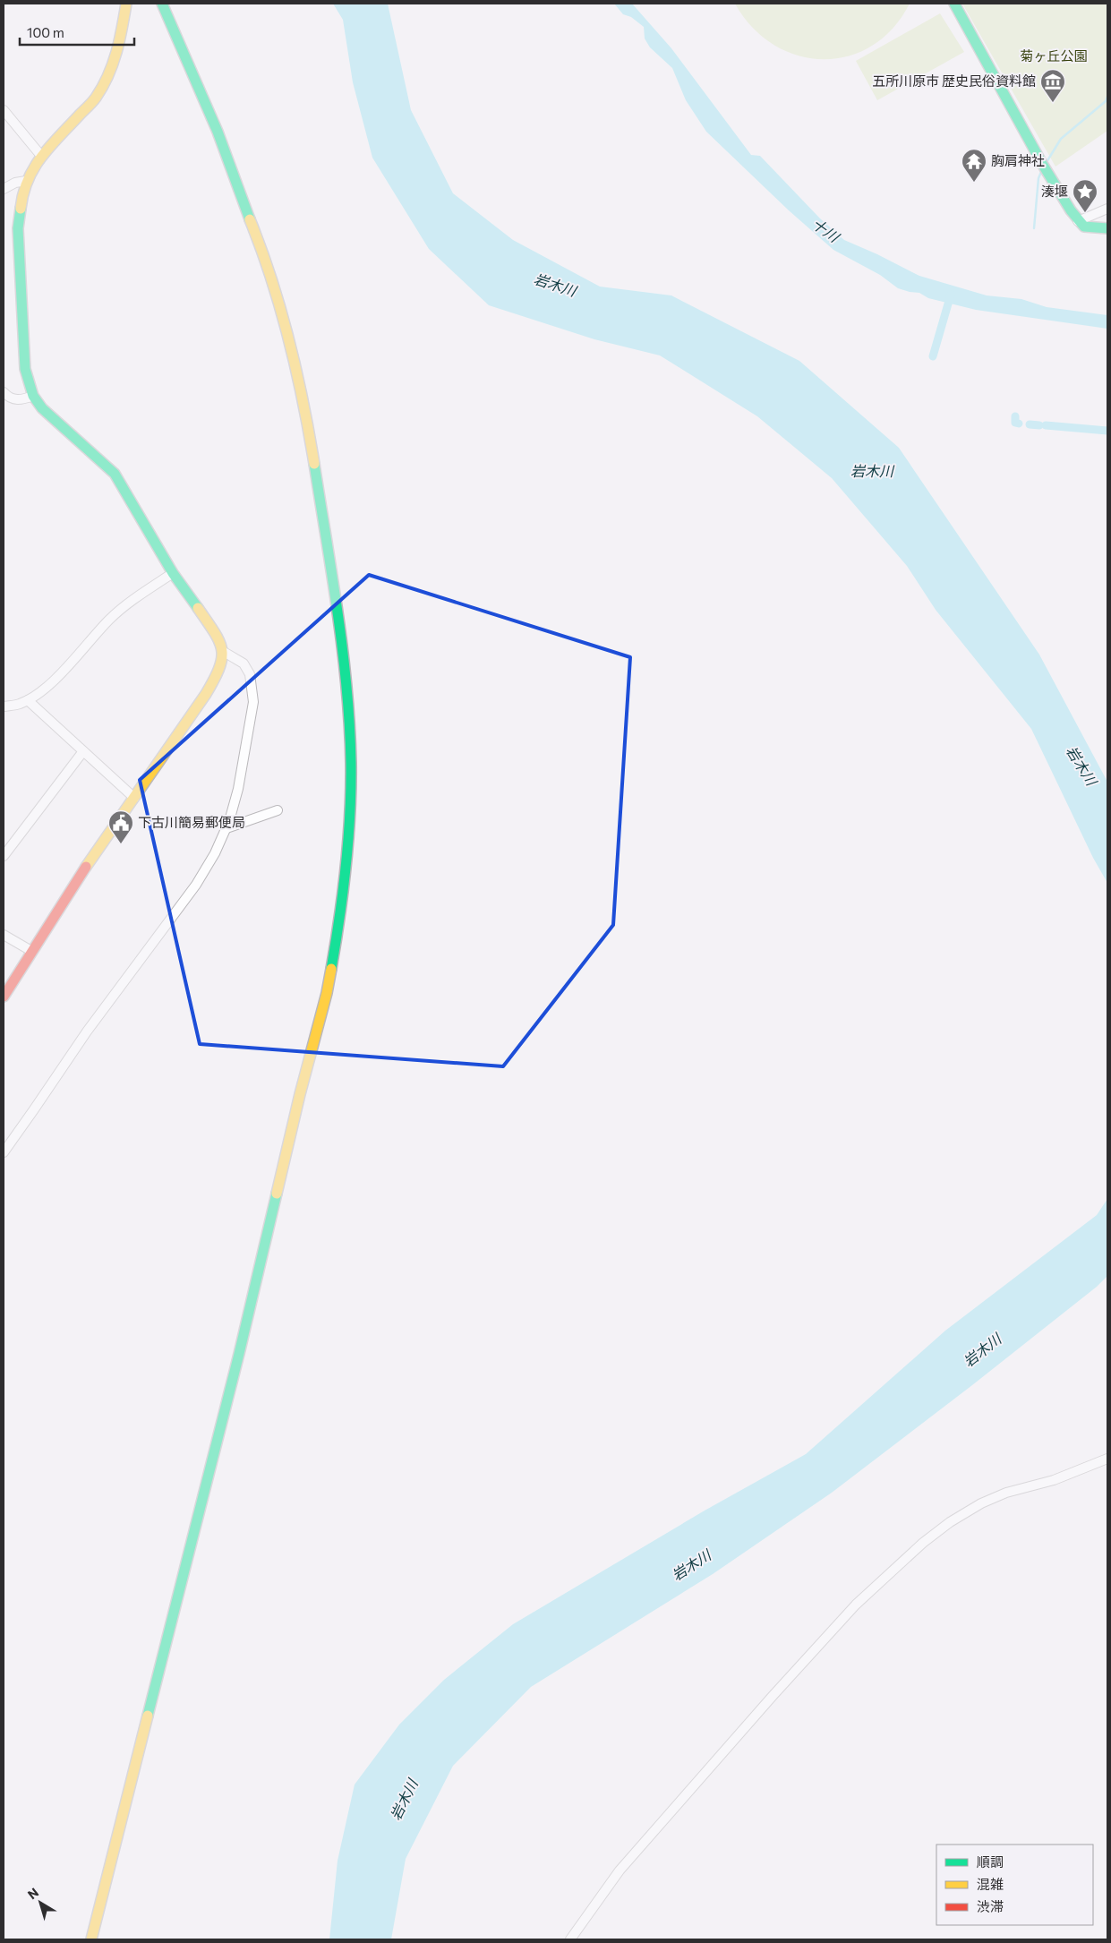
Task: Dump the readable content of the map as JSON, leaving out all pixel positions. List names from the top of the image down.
{
  "water": ["十川", "岩木川"],
  "parks": ["菊ヶ丘公園"],
  "places": {
    "museum": ["五所川原市 歴史民俗資料館"],
    "temple": ["胸肩神社"],
    "place": ["湊堰"],
    "public building": ["下古川簡易郵便局"]
  },
  "legend": ["順調", "混雑", "渋滞"],
  "scale_bar": "100 m",
  "north": "top left"
}
